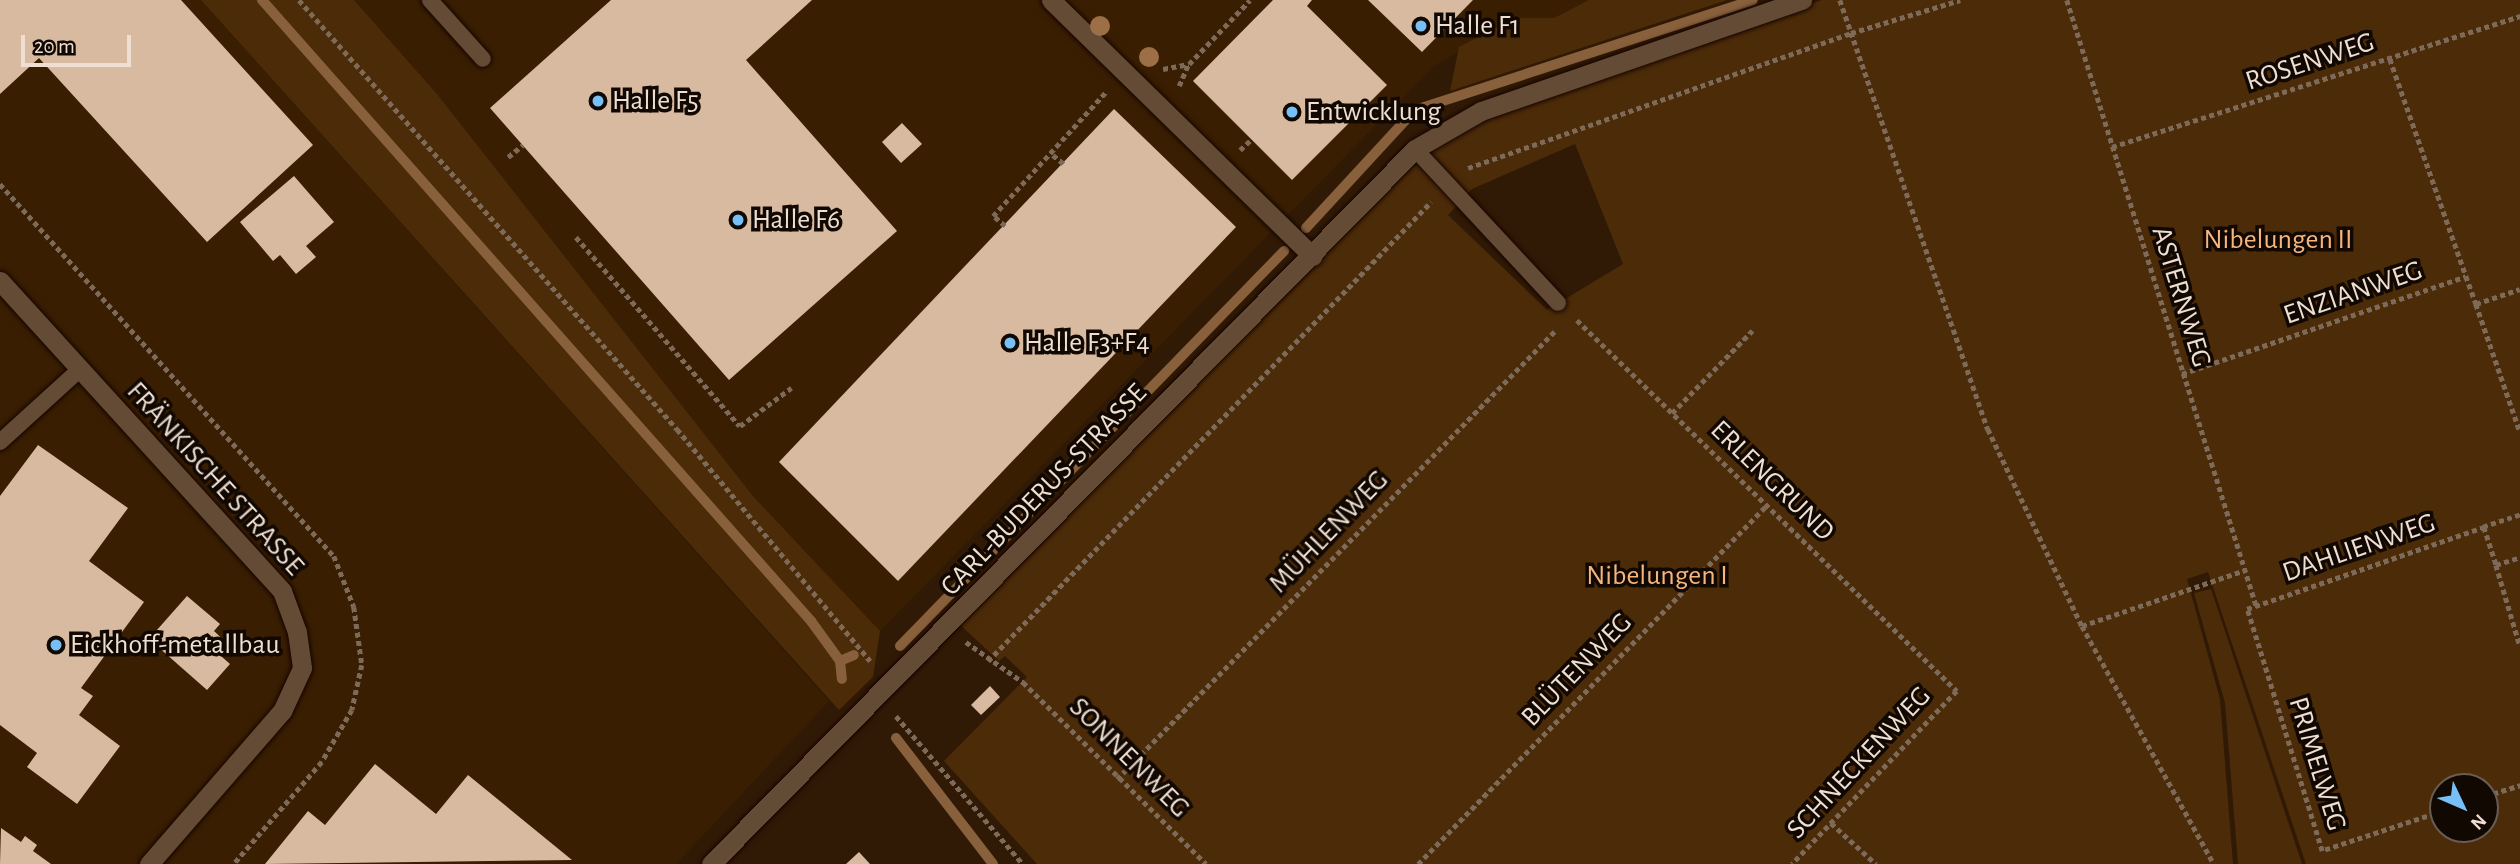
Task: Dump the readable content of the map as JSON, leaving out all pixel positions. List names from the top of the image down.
{
  "streets": {
    "street": ["FRÄNKISCHE STRASSE", "CARL-BUDERUS-STRASSE"],
    "path": [
      "ROSENWEG",
      "ENZIANWEG",
      "ASTERNWEG",
      "ERLENGRUND",
      "MÜHLENWEG",
      "DAHLIENWEG",
      "BLÜTENWEG",
      "SONNENWEG",
      "SCHNECKENWEG",
      "PRIMELWEG"
    ]
  },
  "crossings": [
    ["ROSENWEG", "ASTERNWEG"],
    ["ENZIANWEG", "ASTERNWEG"],
    ["ASTERNWEG", "DAHLIENWEG"],
    ["ERLENGRUND", "MÜHLENWEG"],
    ["ERLENGRUND", "BLÜTENWEG"],
    ["ERLENGRUND", "SCHNECKENWEG"],
    ["MÜHLENWEG", "SONNENWEG"],
    ["DAHLIENWEG", "PRIMELWEG"]
  ],
  "parks": ["Nibelungen II", "Nibelungen I"],
  "places": [
    "Halle F1",
    "Halle F5",
    "Entwicklung",
    "Halle F6",
    "Halle F3+F4",
    "Eickhoff-metallbau"
  ],
  "scale_bar": "20 m",
  "north": "bottom right"
}
